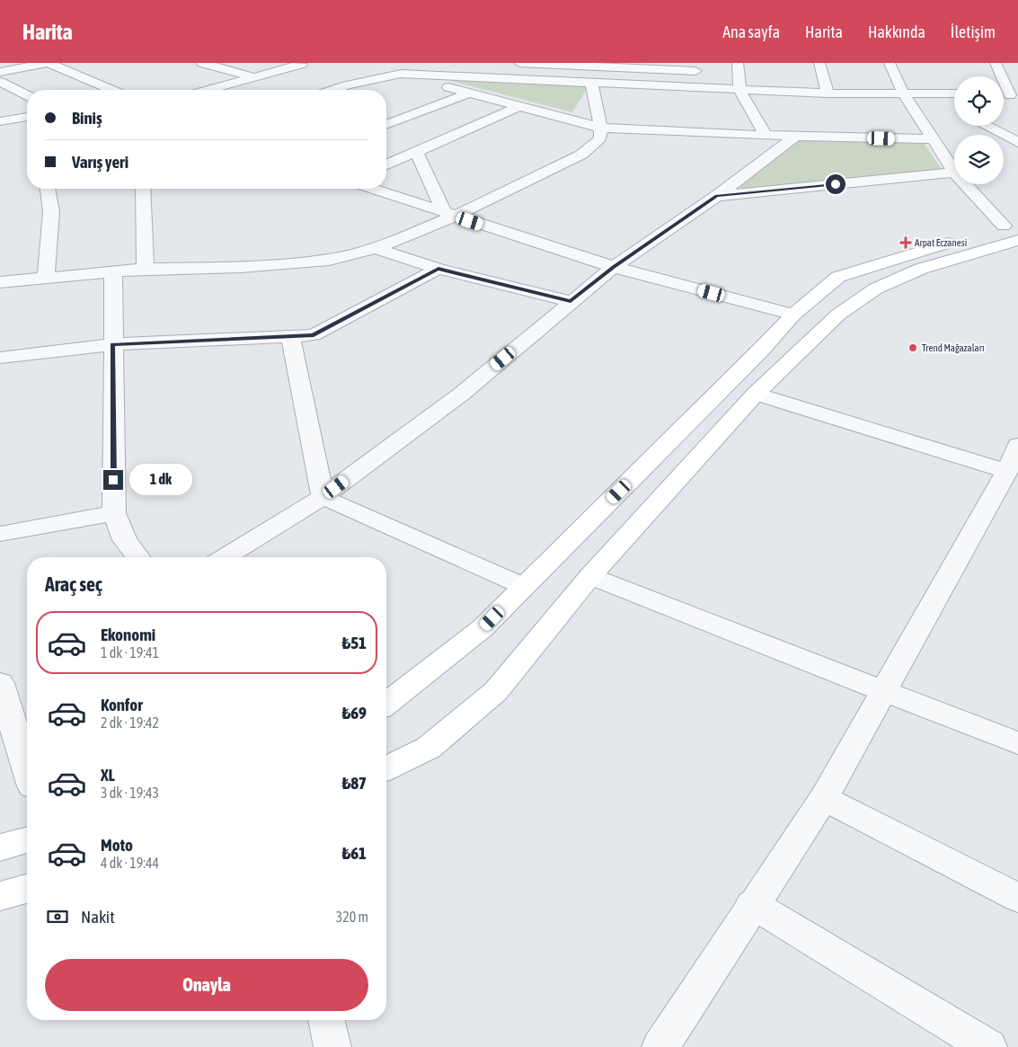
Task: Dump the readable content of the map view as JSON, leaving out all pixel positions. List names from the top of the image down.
{
  "places": {
    "health": ["Arpat Eczanesi"],
    "other": ["Trend Mağazaları"]
  },
  "page": {
    "header": "Harita",
    "nav": [
      "Ana sayfa",
      "Harita",
      "Hakkında",
      "İletişim"
    ],
    "banner": ["Biniş", "Varış yeri"],
    "bubble": "1 dk",
    "heading": "Araç seç",
    "list": [
      {
        "name": "Ekonomi",
        "note": "1 dk · 19:41",
        "value": "₺51"
      },
      {
        "name": "Konfor",
        "note": "2 dk · 19:42",
        "value": "₺69"
      },
      {
        "name": "XL",
        "note": "3 dk · 19:43",
        "value": "₺87"
      },
      {
        "name": "Moto",
        "note": "4 dk · 19:44",
        "value": "₺61"
      }
    ],
    "pay": ["Nakit", "320 m"],
    "buttons": "Onayla"
  }
}
